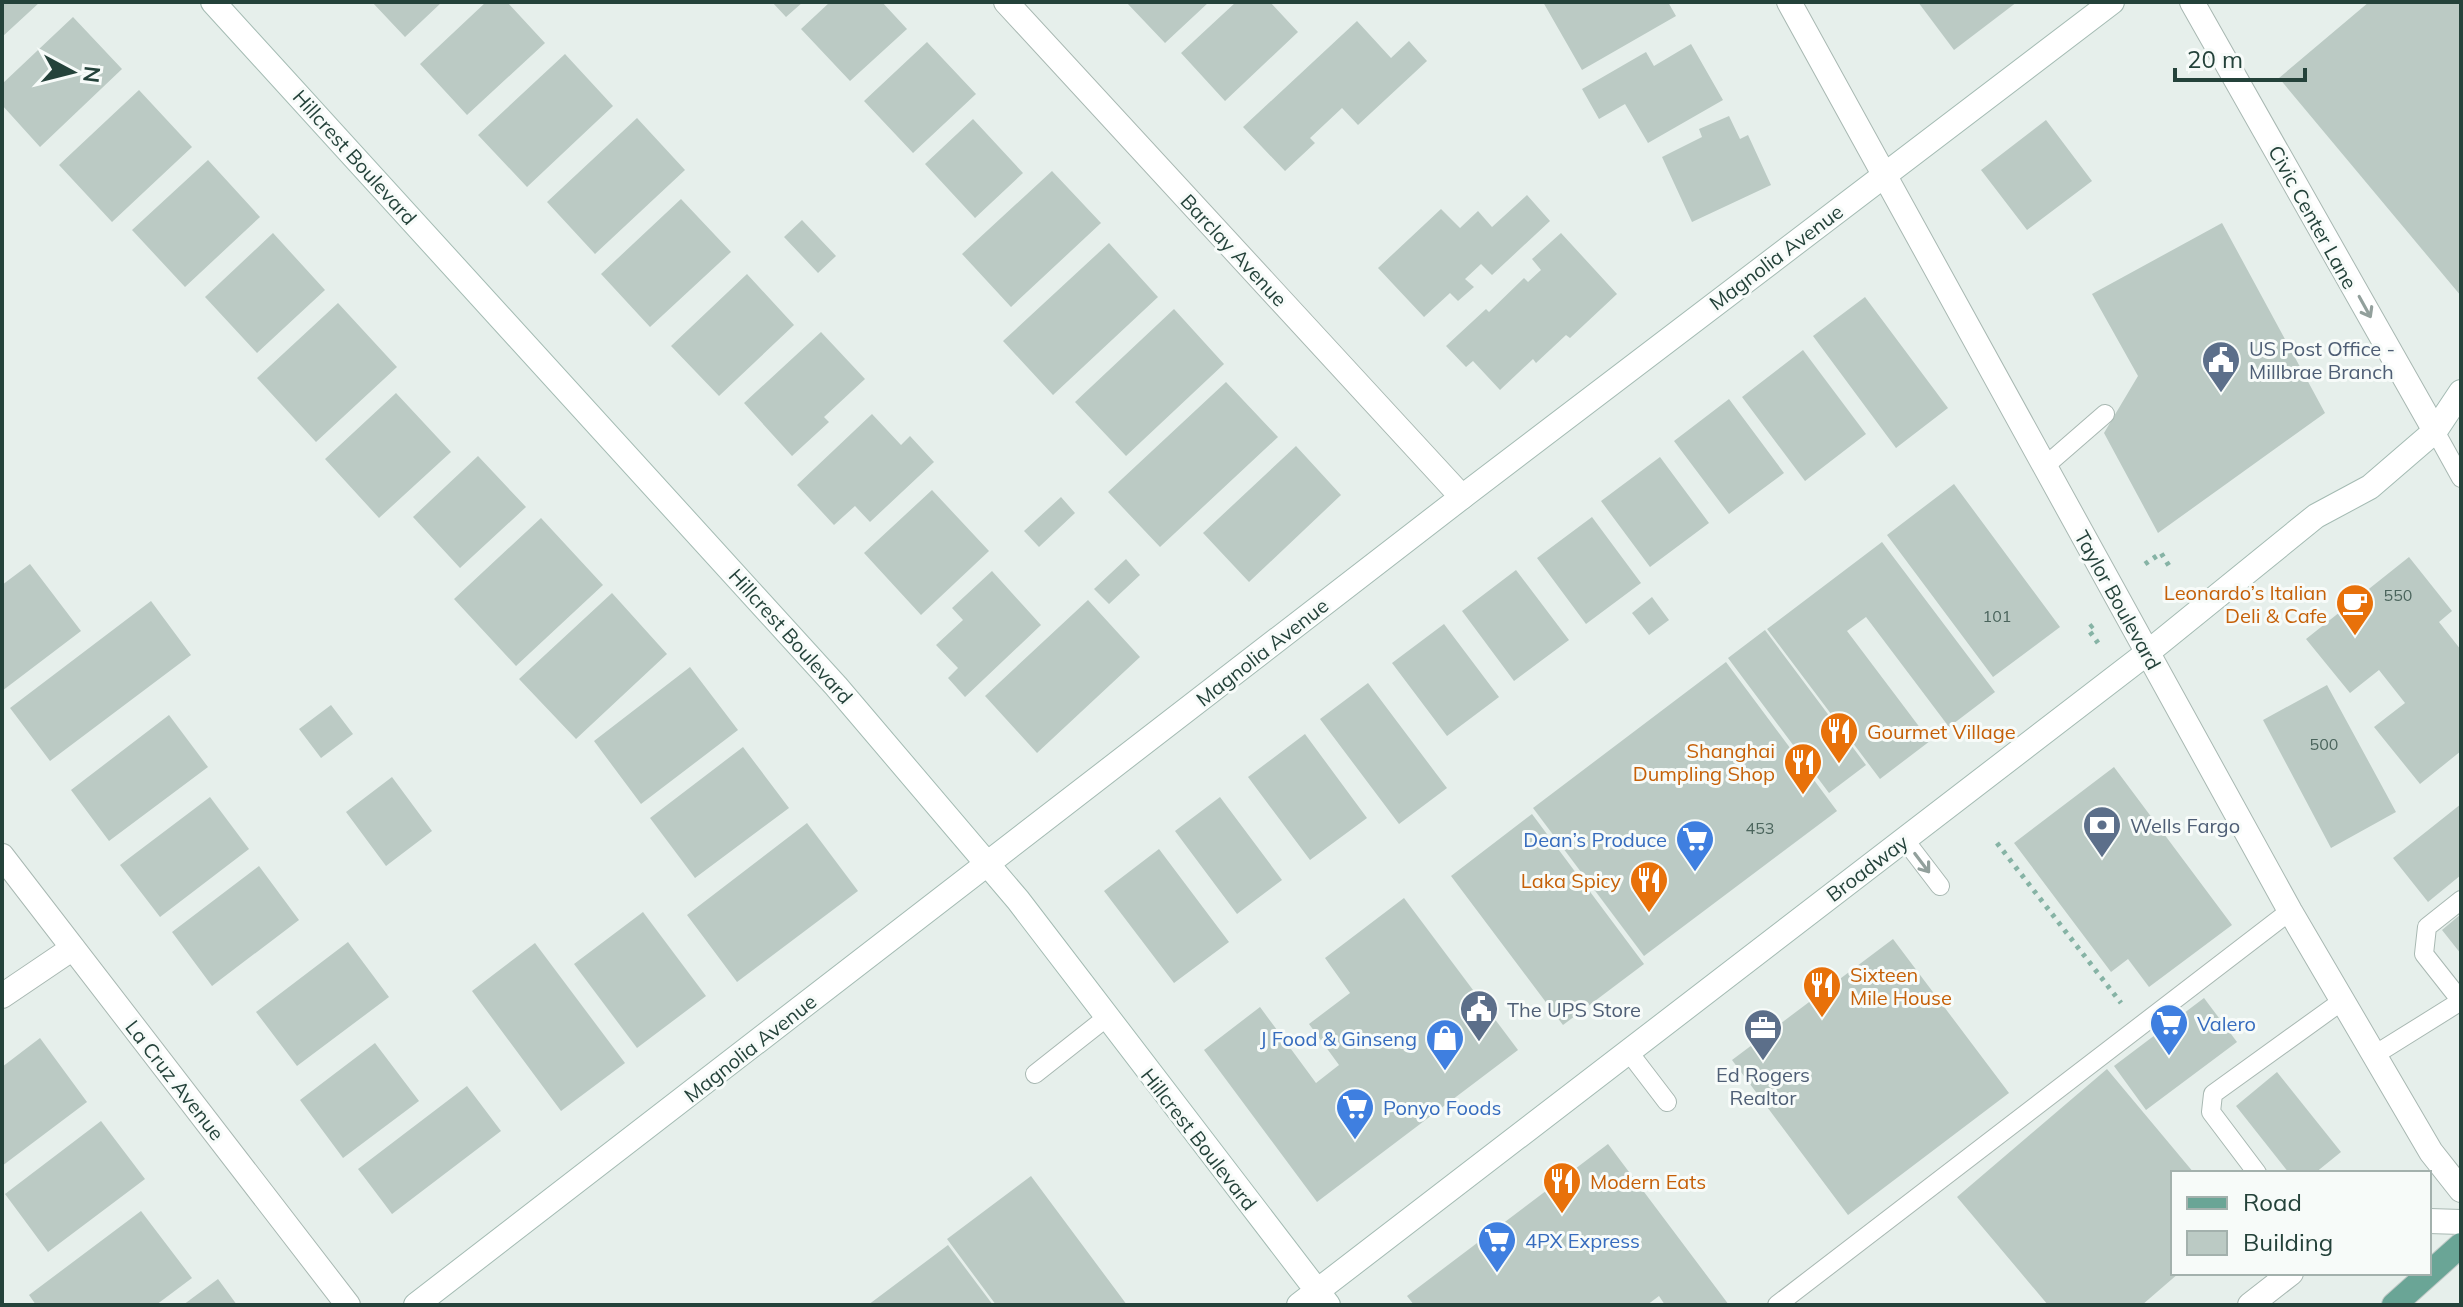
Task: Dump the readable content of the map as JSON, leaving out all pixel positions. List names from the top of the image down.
{
  "streets": {
    "street": [
      "Hillcrest Boulevard",
      "Civic Center Lane",
      "Barclay Avenue",
      "Magnolia Avenue",
      "Taylor Boulevard",
      "Broadway",
      "La Cruz Avenue"
    ]
  },
  "crossings": [
    ["Hillcrest Boulevard", "Magnolia Avenue"],
    ["Hillcrest Boulevard", "Broadway"],
    ["Civic Center Lane", "Broadway"],
    ["Barclay Avenue", "Magnolia Avenue"],
    ["Magnolia Avenue", "Taylor Boulevard"],
    ["Taylor Boulevard", "Broadway"]
  ],
  "one_way": ["Civic Center Lane"],
  "places": {
    "public building": ["US Post Office - Millbrae Branch", "The UPS Store"],
    "cafe": ["Leonardo’s Italian Deli & Cafe"],
    "restaurant": [
      "Gourmet Village",
      "Shanghai Dumpling Shop",
      "Laka Spicy",
      "Sixteen Mile House",
      "Modern Eats"
    ],
    "bank": ["Wells Fargo"],
    "supermarket": [
      "Dean’s Produce",
      "Valero",
      "Ponyo Foods",
      "4PX Express"
    ],
    "office": ["Ed Rogers Realtor"],
    "shop": ["J Food & Ginseng"]
  },
  "house_numbers": [
    "550",
    "101",
    "500",
    "453"
  ],
  "legend": ["Road", "Building"],
  "scale_bar": "20 m",
  "north": "right"
}
